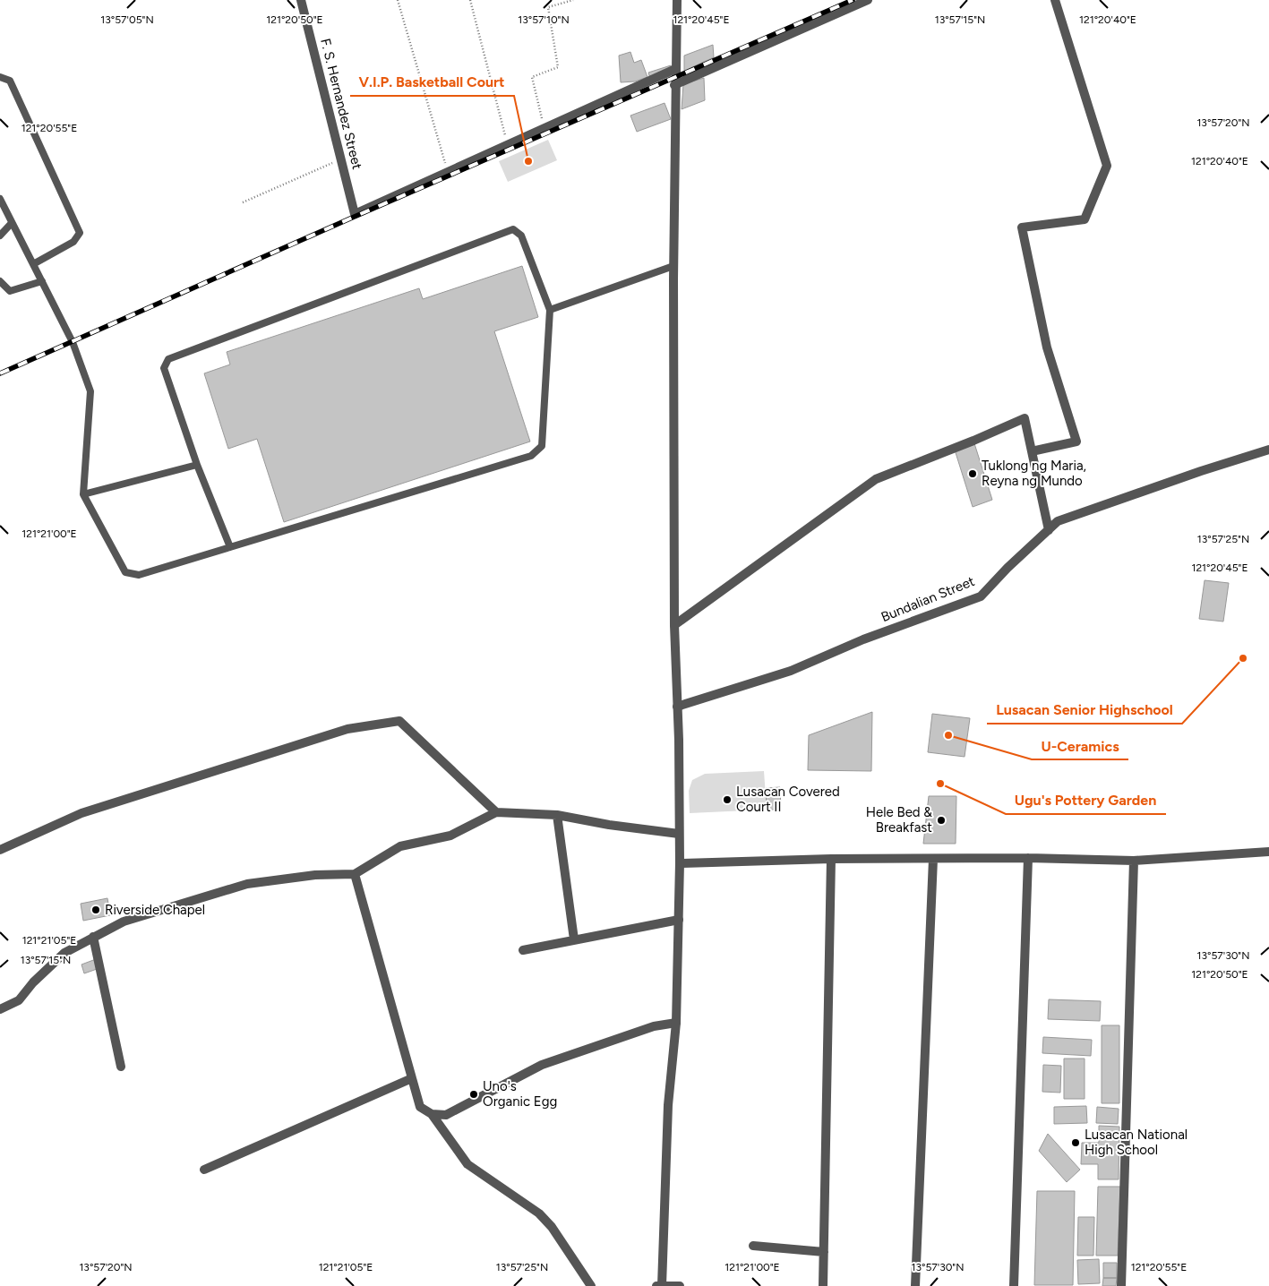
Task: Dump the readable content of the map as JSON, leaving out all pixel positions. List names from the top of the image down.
{
  "streets": {
    "street": ["F. S. Hernandez Street", "Bundalian Street"]
  },
  "places": [
    "V.I.P. Basketball Court",
    "Tuklong ng Maria, Reyna ng Mundo",
    "Lusacan Senior Highschool",
    "U-Ceramics",
    "Ugu's Pottery Garden",
    "Lusacan Covered Court II",
    "Hele Bed & Breakfast",
    "Riverside Chapel",
    "Uno's Organic Egg",
    "Lusacan National High School"
  ],
  "coordinates": [
    "13°57'05\"N",
    "121°20'50\"E",
    "13°57'10\"N",
    "121°20'45\"E",
    "13°57'15\"N",
    "121°20'40\"E",
    "13°57'20\"N",
    "121°20'55\"E",
    "121°21'00\"E",
    "13°57'25\"N",
    "121°21'05\"E",
    "13°57'30\"N"
  ]
}
